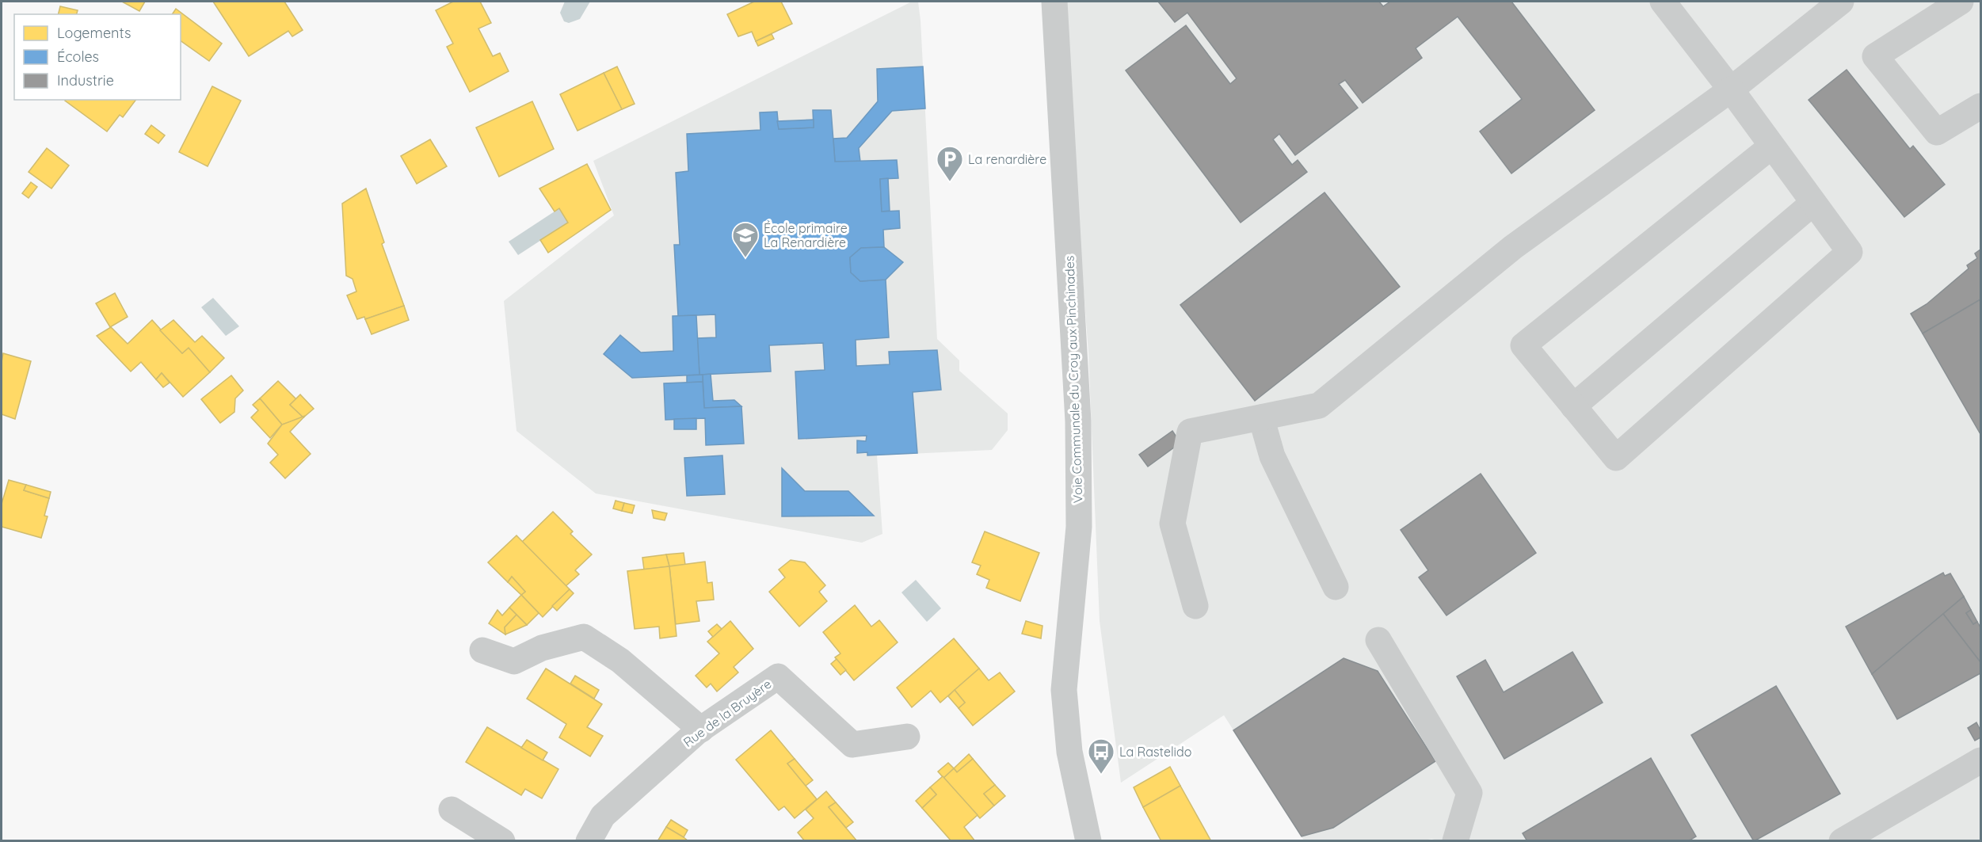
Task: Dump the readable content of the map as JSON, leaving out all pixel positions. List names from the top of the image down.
{
  "streets": {
    "street": ["Voie Communale du Croy aux Pinchinades", "Rue de la Bruyère"]
  },
  "places": {
    "parking": ["La renardière"],
    "school or university": ["École primaire La Renardière"],
    "bus stop": ["La Rastelido"]
  },
  "legend": ["Logements", "Écoles", "Industrie"]
}
